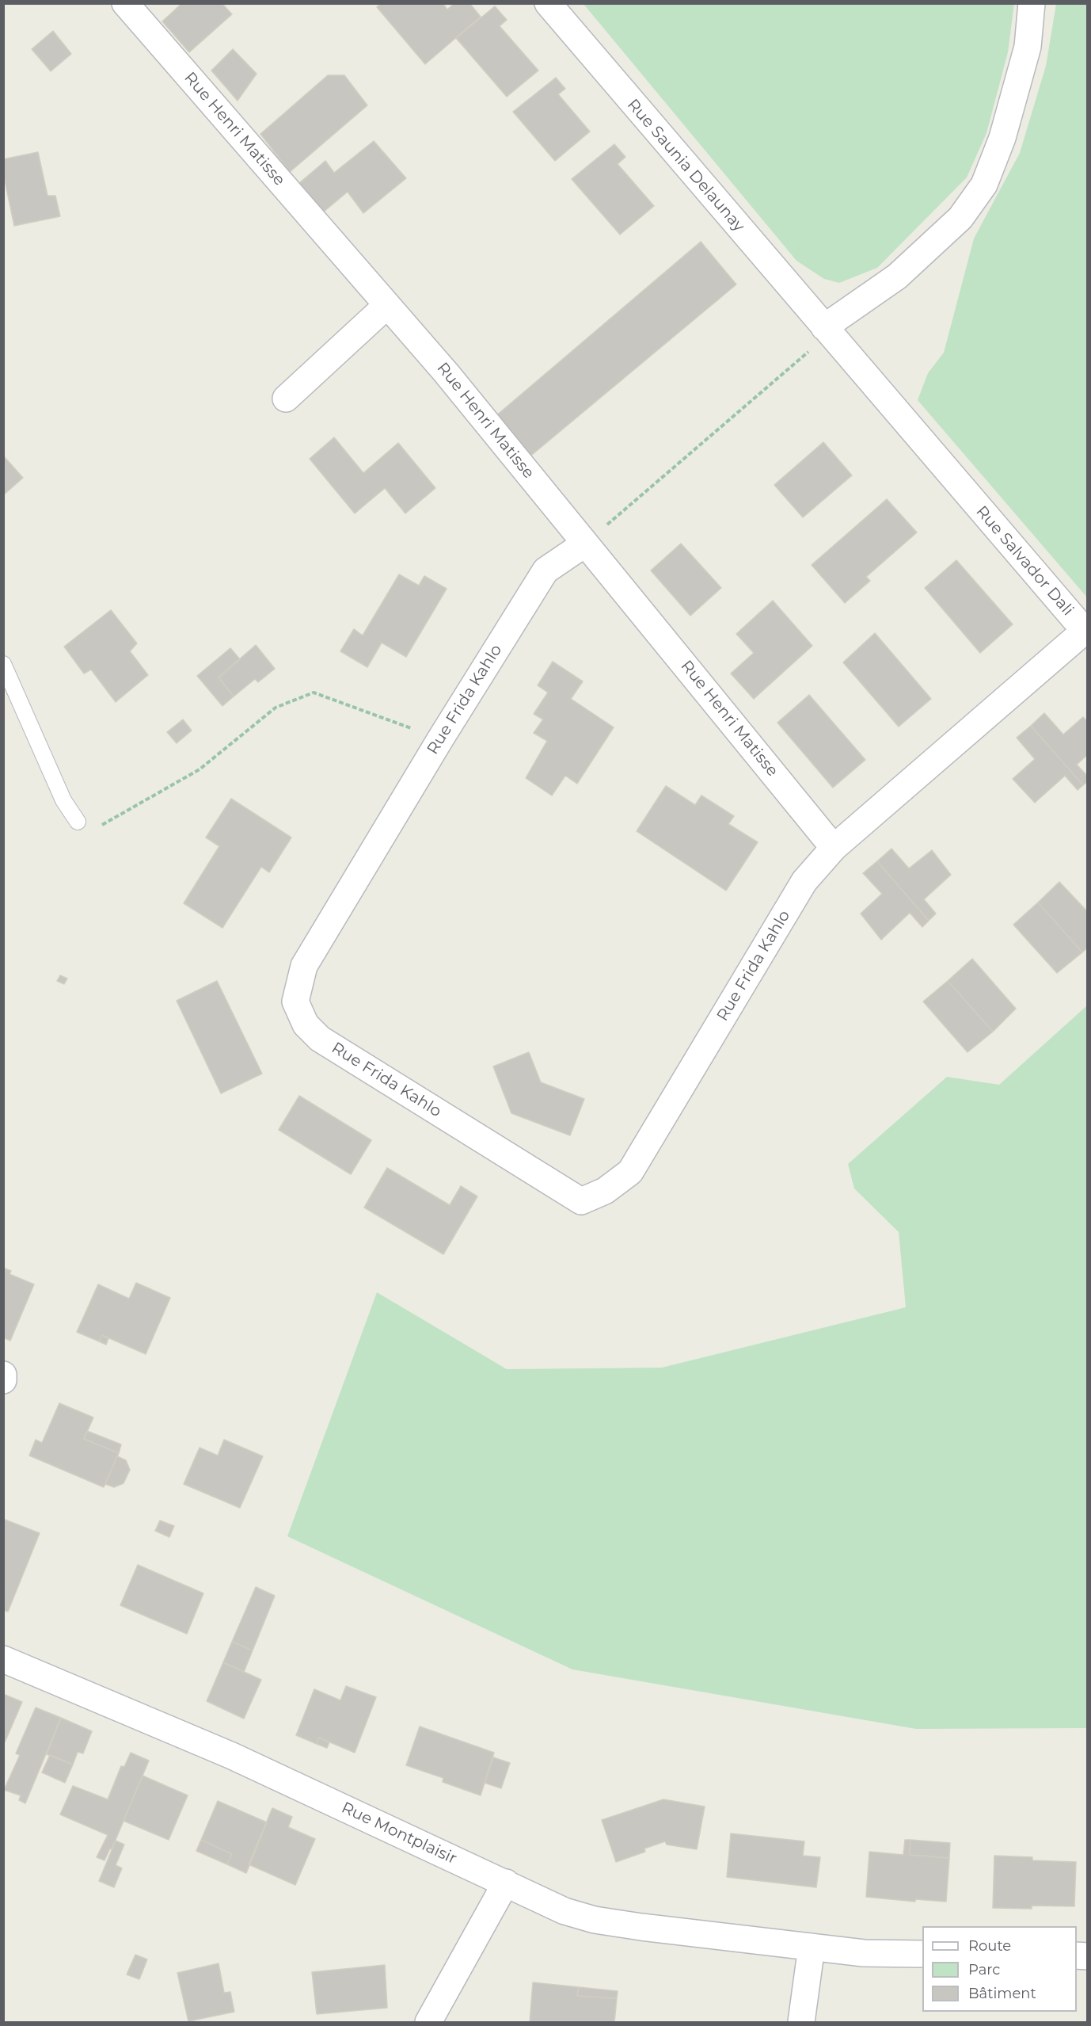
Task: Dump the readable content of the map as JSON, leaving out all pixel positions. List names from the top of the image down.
{
  "streets": {
    "street": [
      "Rue Henri Matisse",
      "Rue Saunia Delaunay",
      "Rue Salvador Dali",
      "Rue Frida Kahlo",
      "Rue Montplaisir"
    ]
  },
  "crossings": [
    ["Rue Henri Matisse", "Rue Salvador Dali"],
    ["Rue Henri Matisse", "Rue Frida Kahlo"],
    ["Rue Saunia Delaunay", "Rue Salvador Dali"],
    ["Rue Salvador Dali", "Rue Frida Kahlo"]
  ],
  "legend": ["Route", "Parc", "Bâtiment"]
}
